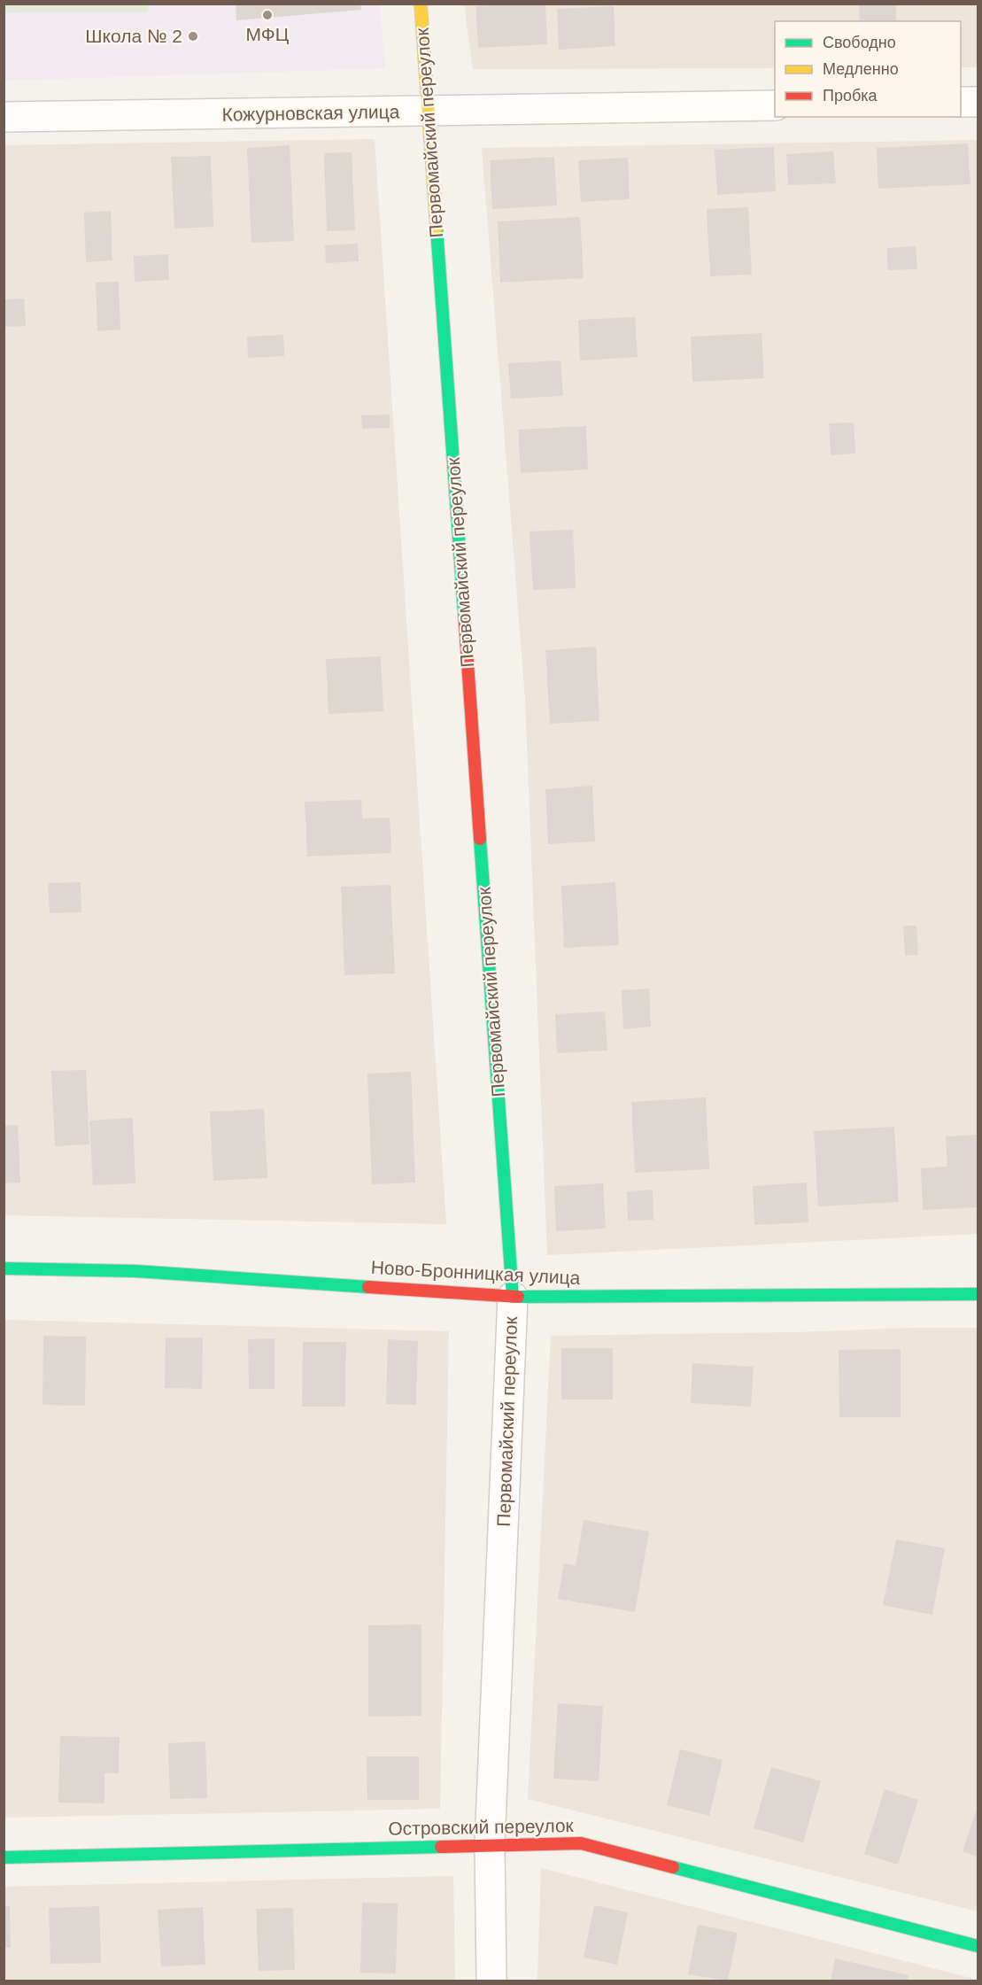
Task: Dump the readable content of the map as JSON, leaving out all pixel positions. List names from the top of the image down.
{
  "streets": {
    "street": [
      "Кожурновская улица",
      "Первомайский переулок",
      "Ново-Бронницкая улица",
      "Островский переулок"
    ]
  },
  "crossings": [
    ["Кожурновская улица", "Первомайский переулок"],
    ["Первомайский переулок", "Ново-Бронницкая улица"],
    ["Первомайский переулок", "Островский переулок"]
  ],
  "places": ["МФЦ", "Школа № 2"],
  "legend": ["Свободно", "Медленно", "Пробка"]
}
